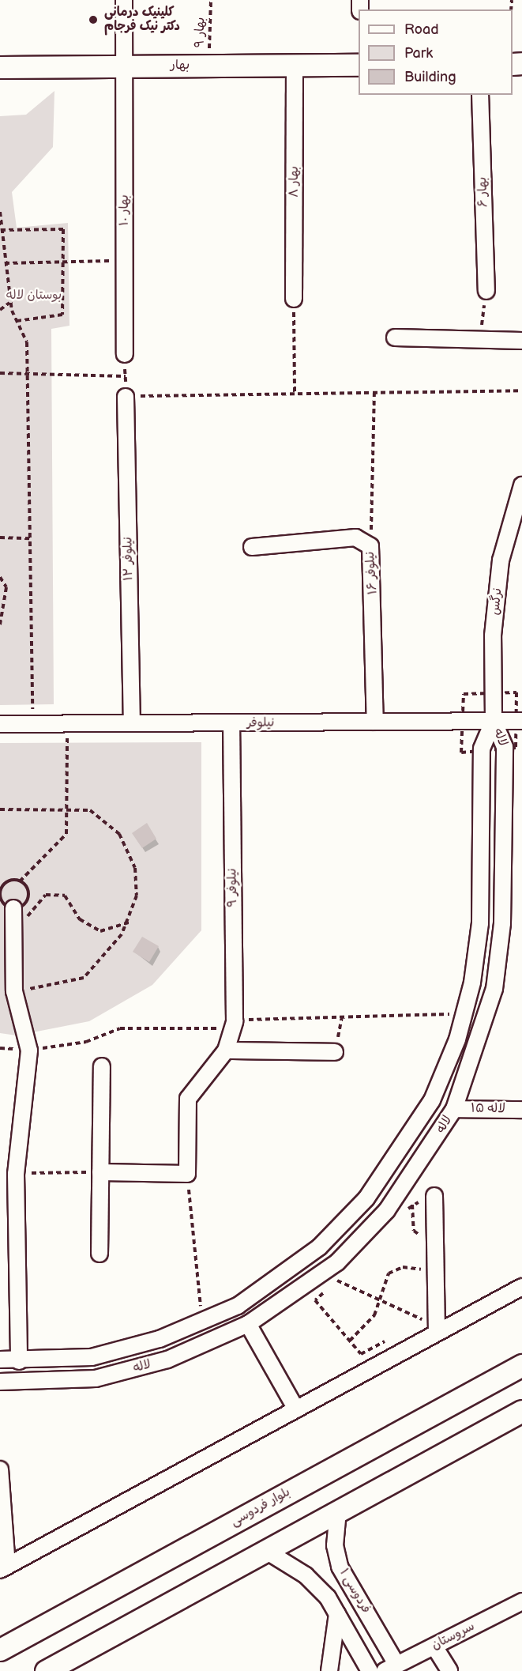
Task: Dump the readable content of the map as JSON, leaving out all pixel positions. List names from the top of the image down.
{
  "streets": {
    "main road": ["بهار", "بلوار فردوسی"],
    "street": [
      "بهار ۸",
      "بهار ۶",
      "بهار ۱۰",
      "نیلوفر ۱۲",
      "نیلوفر ۱۶",
      "نرگس",
      "نیلوفر",
      "لاله",
      "نیلوفر ۹",
      "لاله ۱۵",
      "فردوسی ۱",
      "سروستان"
    ],
    "path": ["بهار ۹"]
  },
  "crossings": [
    ["بهار ۹", "بهار"],
    ["بهار", "بهار ۸"],
    ["بهار", "بهار ۱۰"],
    ["نیلوفر ۱۲", "نیلوفر"],
    ["نیلوفر ۱۶", "نیلوفر"],
    ["نرگس", "نیلوفر"],
    ["نرگس", "لاله"],
    ["نیلوفر", "لاله"],
    ["نیلوفر", "نیلوفر ۹"],
    ["لاله", "لاله ۱۵"],
    ["فردوسی ۱", "سروستان"]
  ],
  "parks": ["بوستان لاله"],
  "places": ["کلینیک درمانی دکتر نیک فرجام"],
  "legend": ["Road", "Park", "Building"]
}
